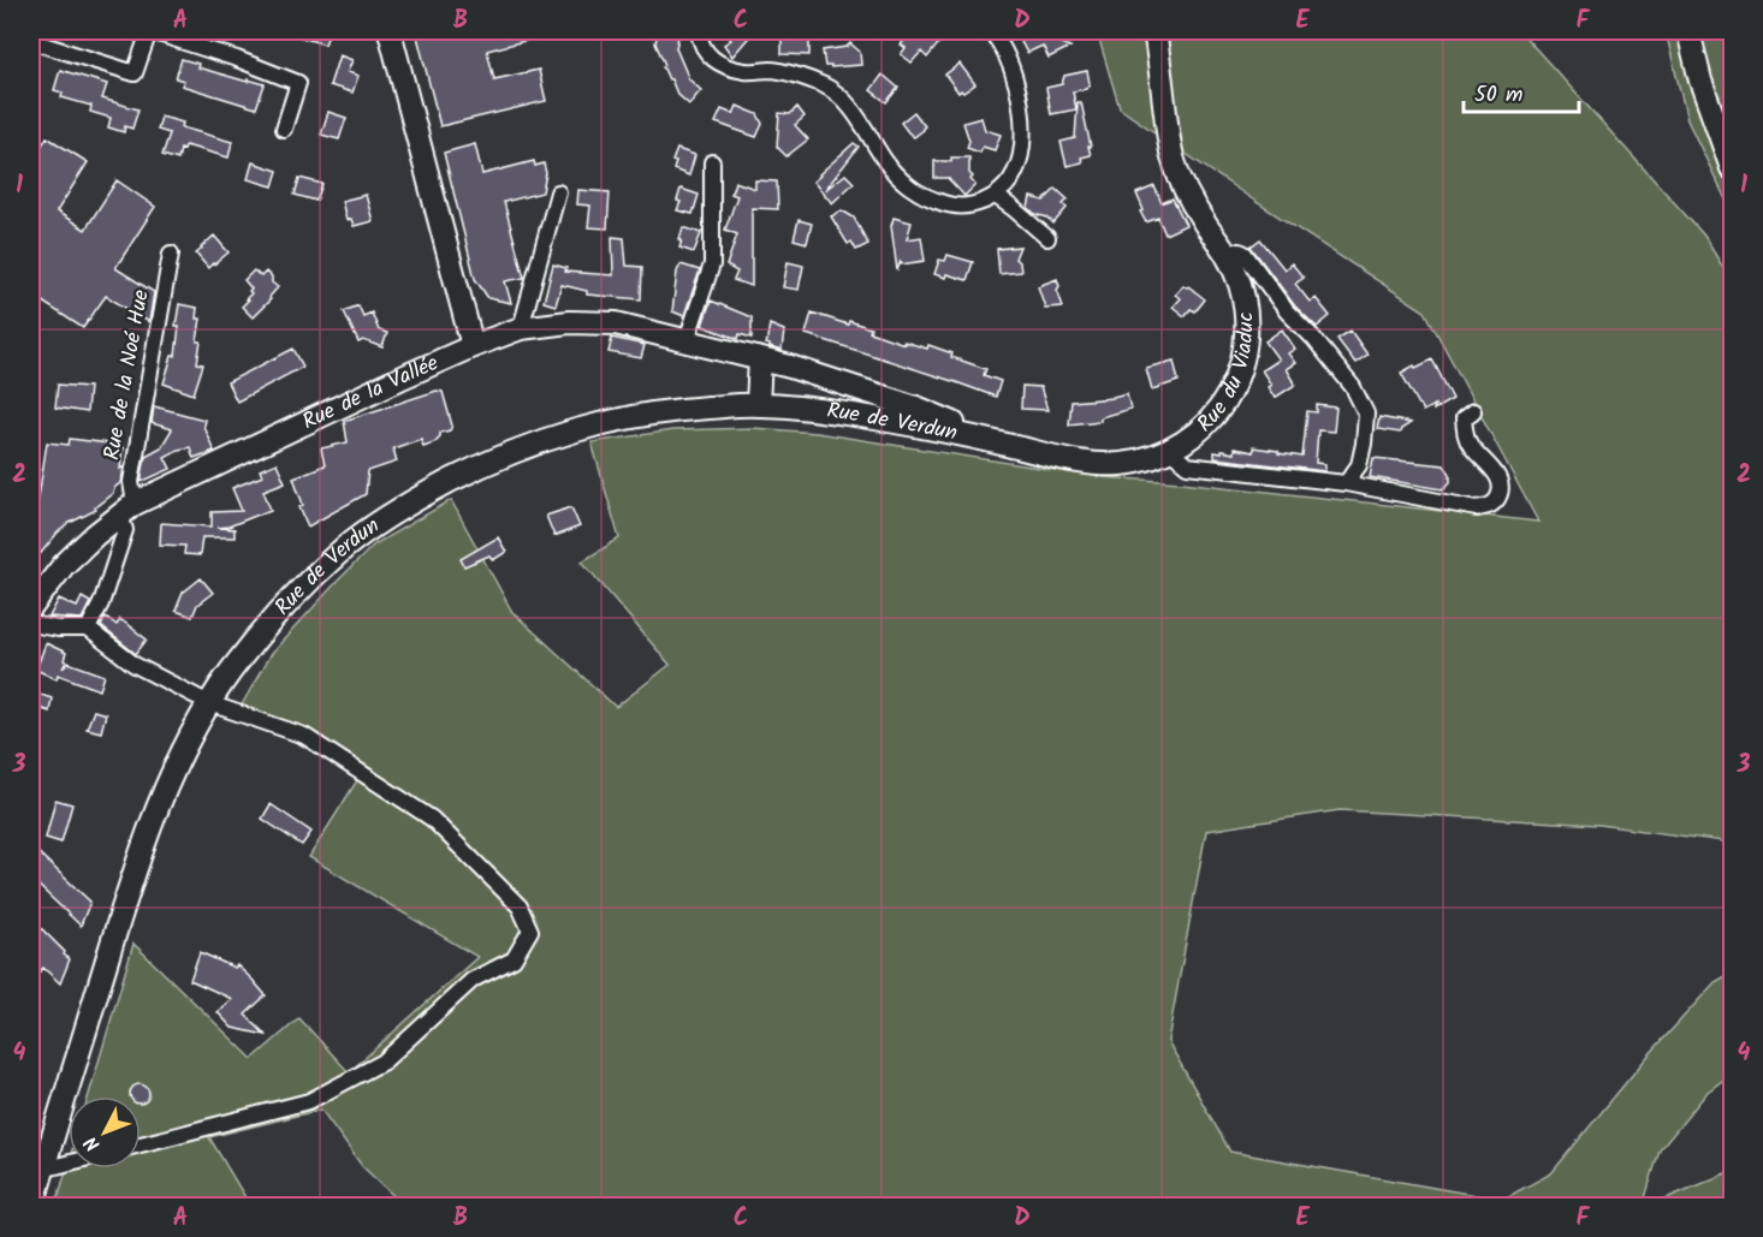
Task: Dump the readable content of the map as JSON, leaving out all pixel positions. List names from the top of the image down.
{
  "streets": {
    "main road": ["Rue du Viaduc", "Rue de la Vallée", "Rue de Verdun"],
    "street": ["Rue de la Noé Hue"]
  },
  "crossings": [
    ["Rue du Viaduc", "Rue de la Vallée"],
    ["Rue du Viaduc", "Rue de Verdun"],
    ["Rue de la Noé Hue", "Rue de la Vallée"],
    ["Rue de la Vallée", "Rue de Verdun"]
  ],
  "scale_bar": "50 m",
  "north": "bottom left",
  "grid": {
    "columns": [
      "A",
      "B",
      "C",
      "D",
      "E",
      "F"
    ],
    "rows": [
      "1",
      "2",
      "3",
      "4"
    ]
  }
}
